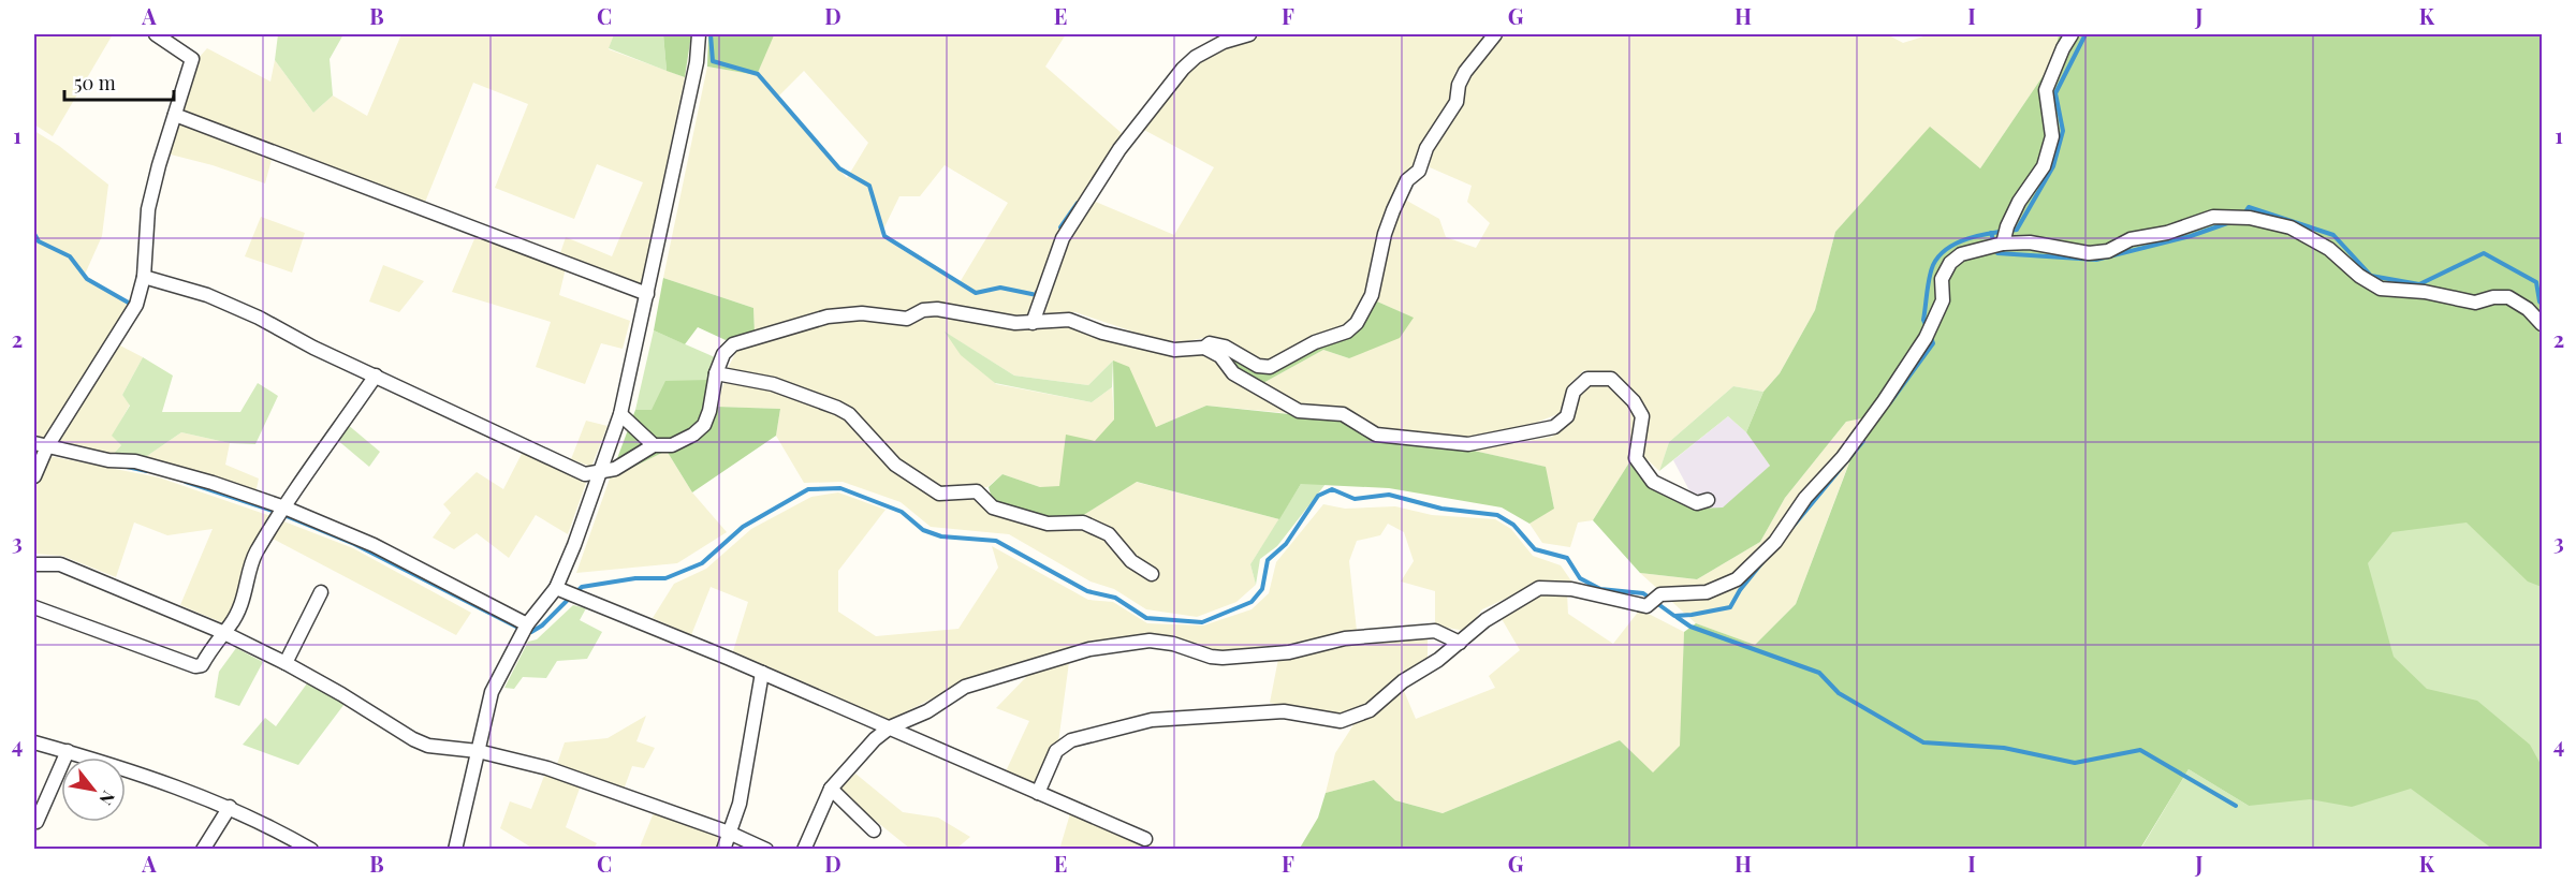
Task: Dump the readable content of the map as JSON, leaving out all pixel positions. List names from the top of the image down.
{
  "scale_bar": "50 m",
  "north": "bottom right",
  "grid": {
    "columns": [
      "A",
      "B",
      "C",
      "D",
      "E",
      "F",
      "G",
      "H",
      "I",
      "J",
      "K"
    ],
    "rows": [
      "1",
      "2",
      "3",
      "4"
    ]
  }
}
